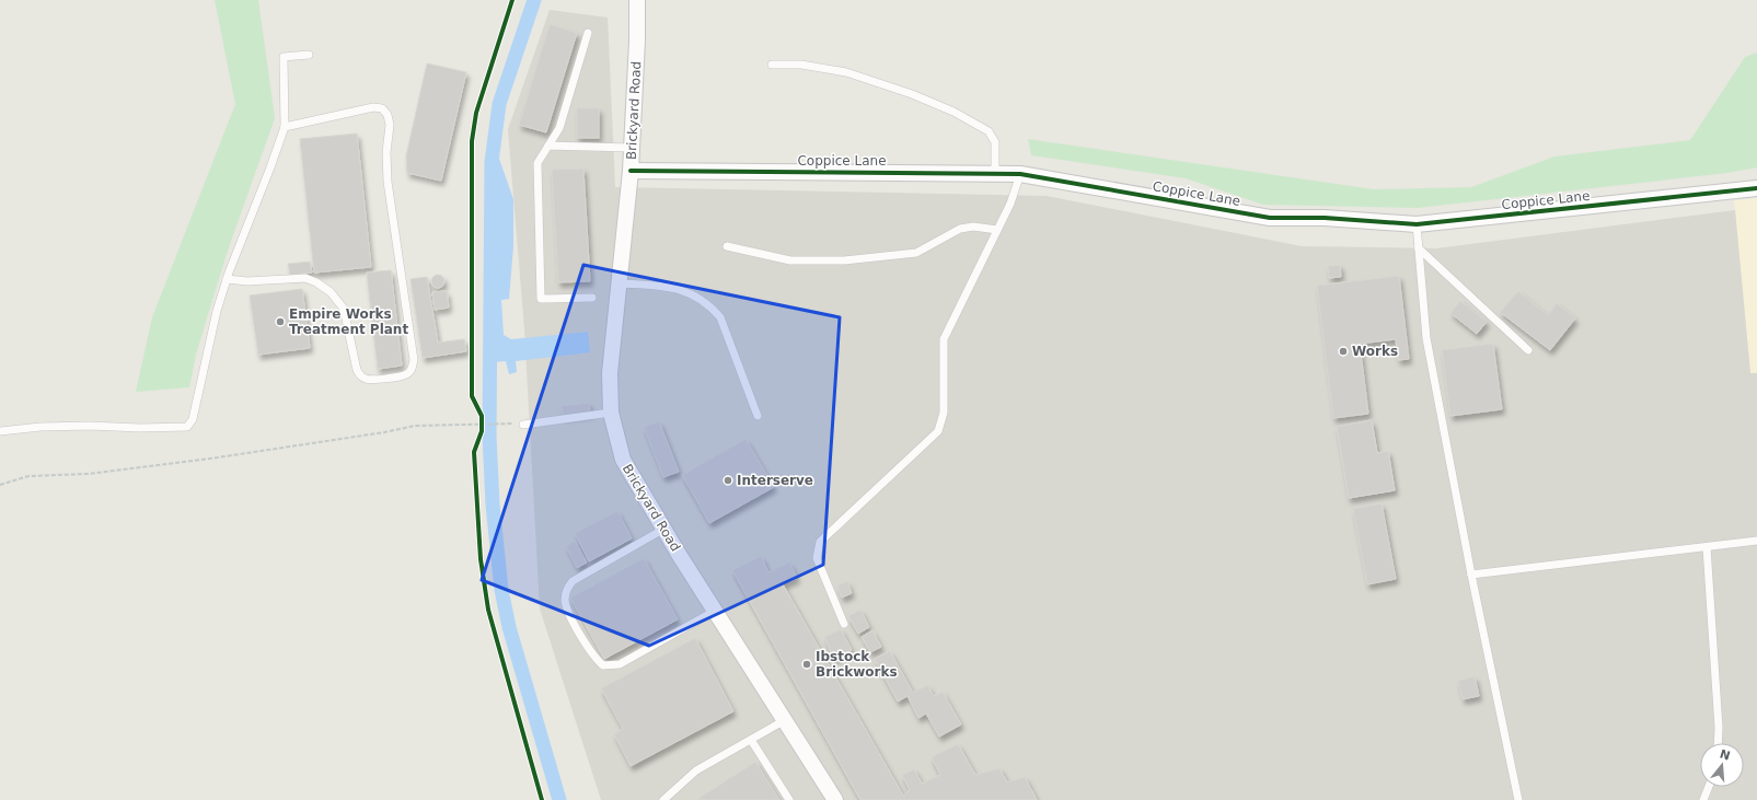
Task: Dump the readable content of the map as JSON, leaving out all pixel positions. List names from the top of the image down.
{
  "streets": {
    "street": ["Brickyard Road", "Coppice Lane"]
  },
  "crossings": [
    ["Brickyard Road", "Coppice Lane"]
  ],
  "places": [
    "Empire Works Treatment Plant",
    "Works",
    "Interserve",
    "Ibstock Brickworks"
  ],
  "north": "top"
}
